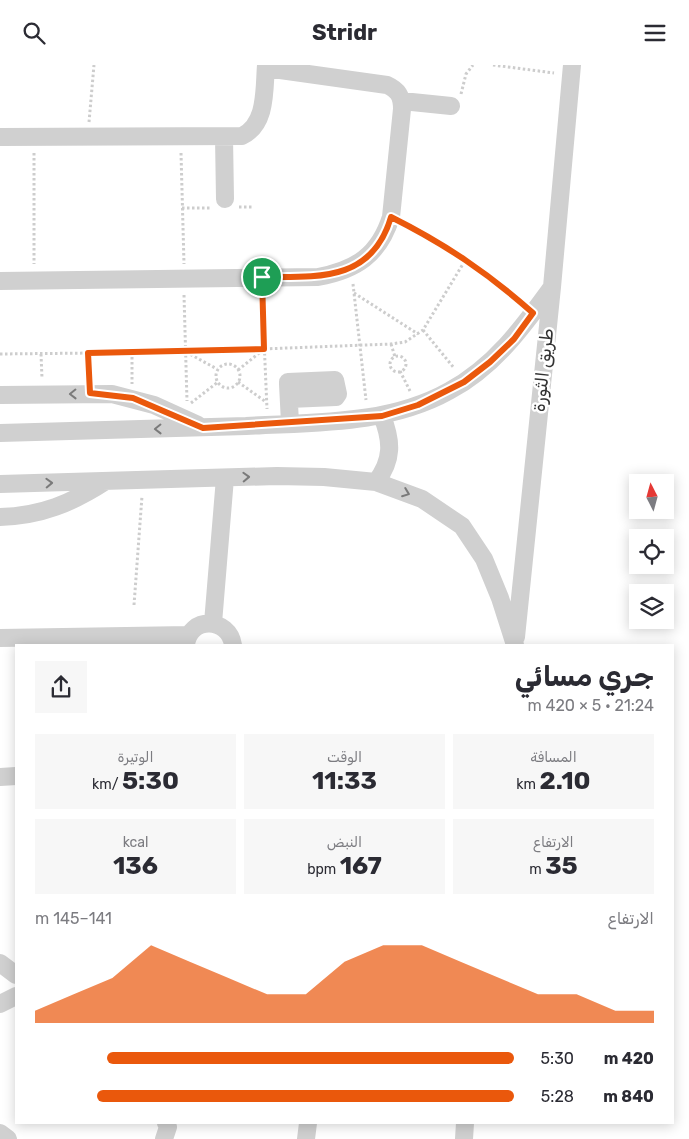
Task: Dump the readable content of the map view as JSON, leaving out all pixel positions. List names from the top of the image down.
{
  "streets": {
    "street": ["طريق الثورة"]
  },
  "north": "top",
  "page": {
    "header": "Stridr",
    "heading": ["جري مسائي", "21:24 · 5 × 420 m"],
    "stats": [
      ["المسافة", "2.10 km"],
      ["الوقت", "11:33"],
      ["الوتيرة", "5:30 /km"],
      ["الارتفاع", "35 m"],
      ["النبض", "167 bpm"],
      ["kcal", "136"]
    ],
    "chart": ["الارتفاع", "141–145 m"],
    "list": [
      {
        "name": "420 m",
        "note": "5:30"
      },
      {
        "name": "840 m",
        "note": "5:28"
      }
    ]
  }
}
